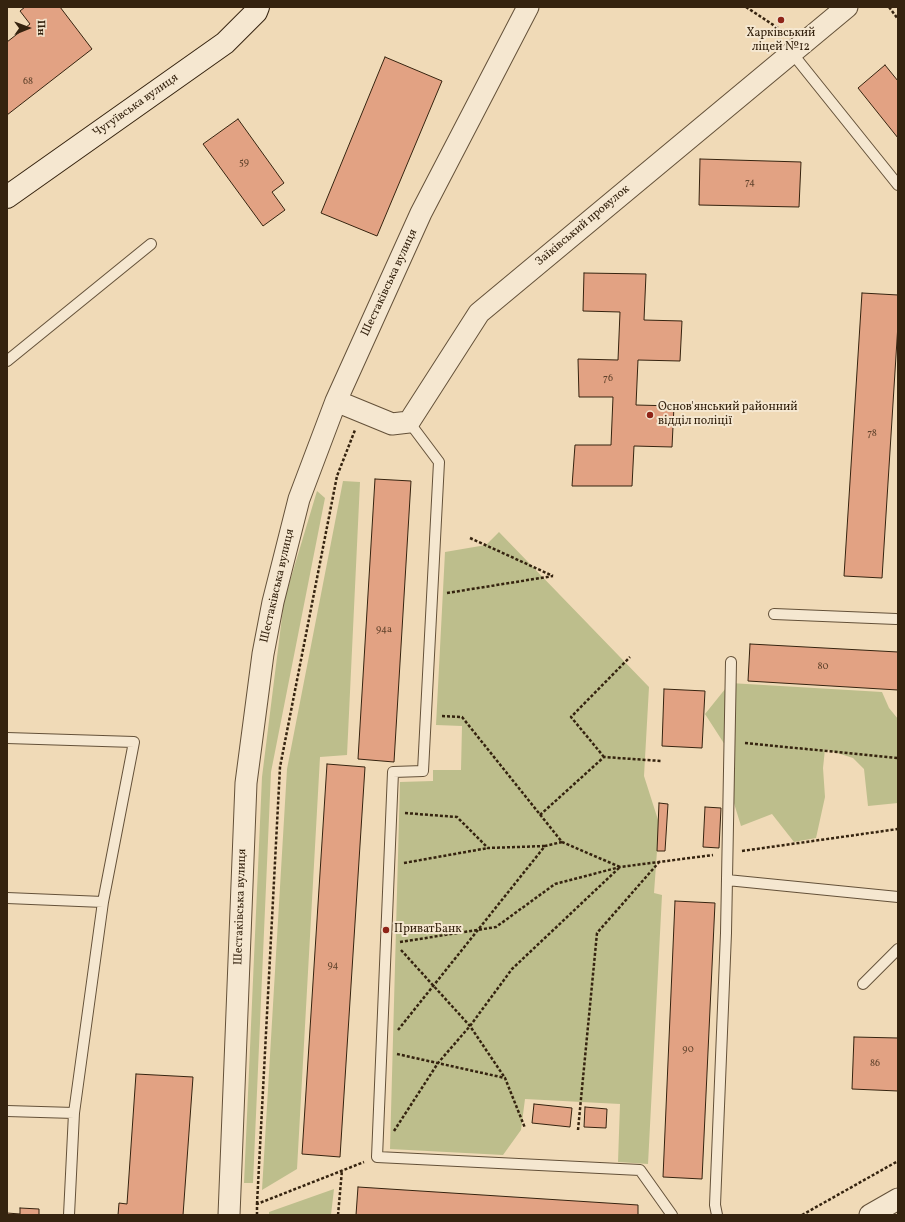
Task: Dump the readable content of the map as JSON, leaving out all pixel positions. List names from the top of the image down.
{
  "streets": {
    "street": ["Чугуївська вулиця", "Заїківський провулок", "Шестаківська вулиця"]
  },
  "places": ["Харківський ліцей №12", "Основ'янський районний відділ поліції", "ПриватБанк"],
  "house_numbers": [
    "68",
    "59",
    "74",
    "76",
    "78",
    "94а",
    "80",
    "94",
    "90",
    "86"
  ],
  "north": "right"
}
